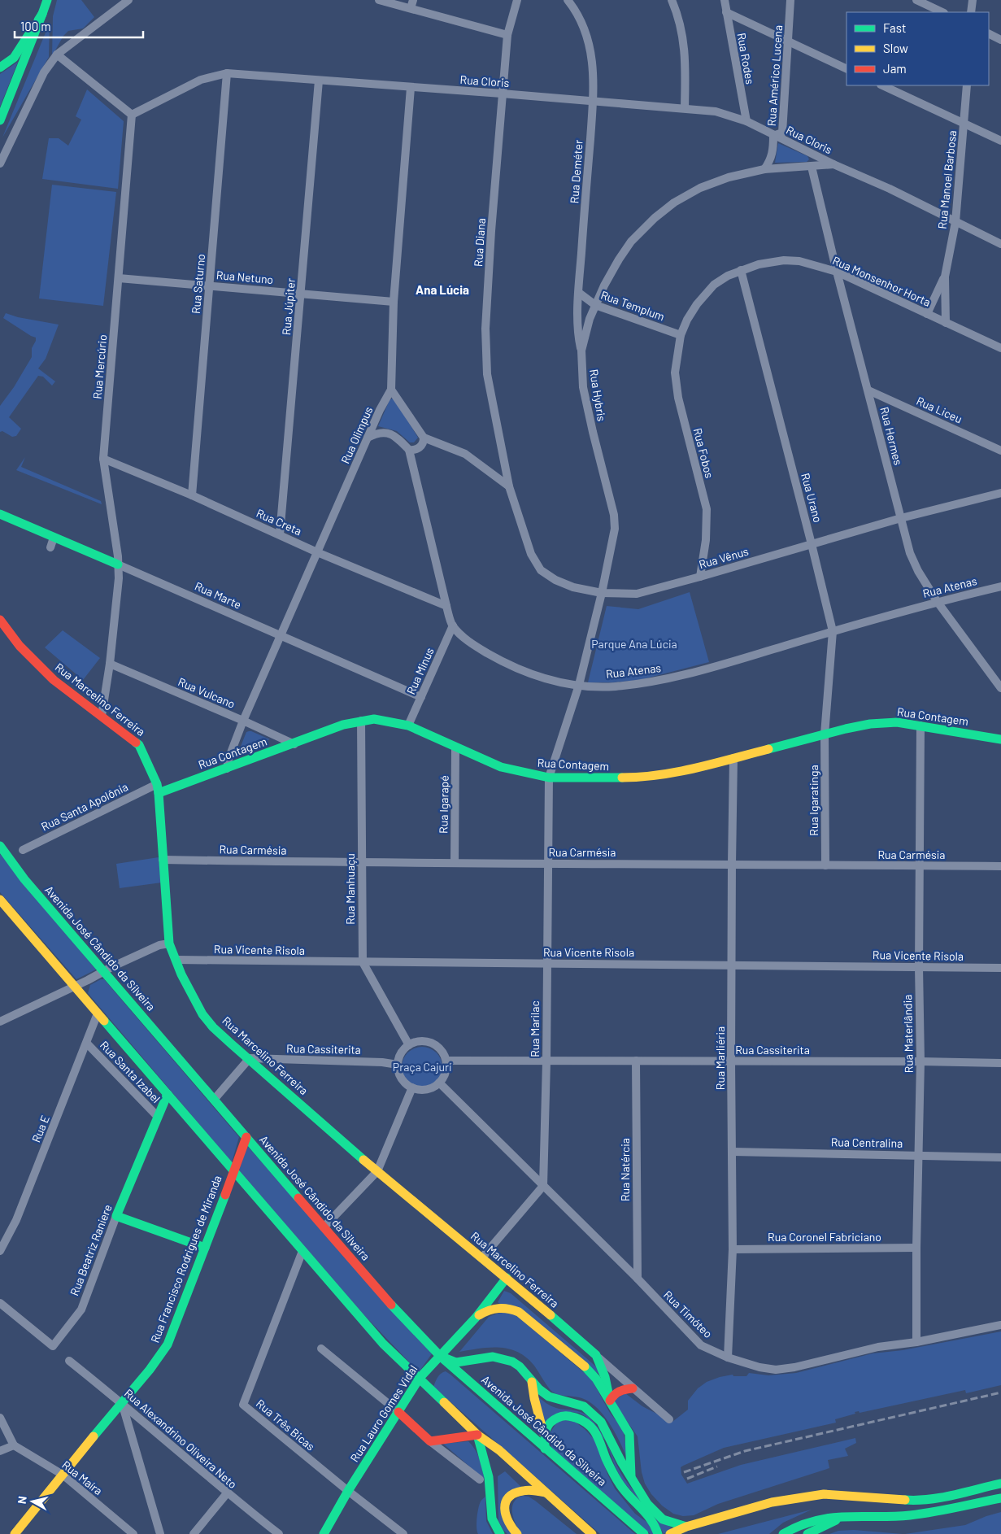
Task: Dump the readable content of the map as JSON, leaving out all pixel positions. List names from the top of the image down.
{
  "streets": {
    "main road": [
      "Rua Marte",
      "Rua Marcelino Ferreira",
      "Rua Contagem",
      "Avenida José Cândido da Silveira",
      "Rua Beatriz Raniere",
      "Rua Francisco Rodrigues de Miranda",
      "Rua Lauro Gomes Vidal"
    ],
    "street": [
      "Rua Rodes",
      "Rua Américo Lucena",
      "Rua Cloris",
      "Rua Deméter",
      "Rua Manoel Barbosa",
      "Rua Diana",
      "Rua Netuno",
      "Rua Monsenhor Horta",
      "Rua Saturno",
      "Rua Templum",
      "Rua Júpiter",
      "Rua Mercúrio",
      "Rua Hybris",
      "Rua Liceu",
      "Rua Olimpus",
      "Rua Hermes",
      "Rua Fobos",
      "Rua Urano",
      "Rua Creta",
      "Rua Vênus",
      "Rua Atenas",
      "Rua Minus",
      "Rua Vulcano",
      "Rua Igaratinga",
      "Rua Igarapé",
      "Rua Santa Apolônia",
      "Rua Carmésia",
      "Rua Manhuaçu",
      "Rua Vicente Risola",
      "Rua Marilac",
      "Rua Materlândia",
      "Rua Cassiterita",
      "Rua Marliéria",
      "Rua Santa Izabel",
      "Rua E",
      "Rua Centralina",
      "Rua Natércia",
      "Rua Coronel Fabriciano",
      "Rua Timóteo",
      "Rua Três Bicas",
      "Rua Alexandrino Oliveira Neto",
      "Rua Maíra"
    ]
  },
  "crossings": [
    ["Rua Rodes", "Rua Cloris"],
    ["Rua Américo Lucena", "Rua Cloris"],
    ["Rua Américo Lucena", "Rua Hybris"],
    ["Rua Cloris", "Rua Deméter"],
    ["Rua Cloris", "Rua Manoel Barbosa"],
    ["Rua Cloris", "Rua Diana"],
    ["Rua Cloris", "Rua Saturno"],
    ["Rua Cloris", "Rua Júpiter"],
    ["Rua Cloris", "Rua Mercúrio"],
    ["Rua Cloris", "Rua Hybris"],
    ["Rua Cloris", "Rua Olimpus"],
    ["Rua Deméter", "Rua Templum"],
    ["Rua Deméter", "Rua Hybris"],
    ["Rua Manoel Barbosa", "Rua Monsenhor Horta"],
    ["Rua Diana", "Rua Vênus"],
    ["Rua Netuno", "Rua Saturno"],
    ["Rua Netuno", "Rua Júpiter"],
    ["Rua Netuno", "Rua Mercúrio"],
    ["Rua Netuno", "Rua Olimpus"],
    ["Rua Monsenhor Horta", "Rua Templum"],
    ["Rua Monsenhor Horta", "Rua Hermes"],
    ["Rua Monsenhor Horta", "Rua Fobos"],
    ["Rua Monsenhor Horta", "Rua Urano"],
    ["Rua Saturno", "Rua Creta"],
    ["Rua Templum", "Rua Hybris"],
    ["Rua Templum", "Rua Fobos"],
    ["Rua Júpiter", "Rua Creta"],
    ["Rua Mercúrio", "Rua Creta"],
    ["Rua Mercúrio", "Rua Marte"],
    ["Rua Mercúrio", "Rua Vulcano"],
    ["Rua Mercúrio", "Rua Marcelino Ferreira"],
    ["Rua Hybris", "Rua Hermes"],
    ["Rua Hybris", "Rua Vênus"],
    ["Rua Hybris", "Rua Atenas"],
    ["Rua Hybris", "Rua Contagem"],
    ["Rua Hybris", "Rua Marilac"],
    ["Rua Liceu", "Rua Hermes"],
    ["Rua Olimpus", "Rua Creta"],
    ["Rua Olimpus", "Rua Marte"],
    ["Rua Olimpus", "Rua Vulcano"],
    ["Rua Olimpus", "Rua Contagem"],
    ["Rua Hermes", "Rua Vênus"],
    ["Rua Hermes", "Rua Atenas"],
    ["Rua Fobos", "Rua Vênus"],
    ["Rua Urano", "Rua Vênus"],
    ["Rua Urano", "Rua Atenas"],
    ["Rua Urano", "Rua Contagem"],
    ["Rua Urano", "Rua Igaratinga"],
    ["Rua Atenas", "Rua Minus"],
    ["Rua Marte", "Rua Minus"],
    ["Rua Minus", "Rua Contagem"],
    ["Rua Vulcano", "Rua Contagem"],
    ["Rua Marcelino Ferreira", "Rua Contagem"],
    ["Rua Marcelino Ferreira", "Rua Santa Apolônia"],
    ["Rua Marcelino Ferreira", "Rua Carmésia"],
    ["Rua Marcelino Ferreira", "Rua Vicente Risola"],
    ["Rua Marcelino Ferreira", "Rua Cassiterita"],
    ["Rua Marcelino Ferreira", "Rua Lauro Gomes Vidal"],
    ["Rua Contagem", "Rua Igaratinga"],
    ["Rua Contagem", "Rua Igarapé"],
    ["Rua Contagem", "Rua Santa Apolônia"],
    ["Rua Contagem", "Rua Manhuaçu"],
    ["Rua Contagem", "Rua Marilac"],
    ["Rua Contagem", "Rua Materlândia"],
    ["Rua Contagem", "Rua Marliéria"],
    ["Rua Igaratinga", "Rua Carmésia"],
    ["Rua Igarapé", "Rua Carmésia"],
    ["Rua Carmésia", "Rua Manhuaçu"],
    ["Rua Carmésia", "Rua Marilac"],
    ["Rua Carmésia", "Rua Materlândia"],
    ["Rua Carmésia", "Rua Marliéria"],
    ["Rua Manhuaçu", "Rua Vicente Risola"],
    ["Rua Manhuaçu", "Rua Cassiterita"],
    ["Rua Manhuaçu", "Rua Timóteo"],
    ["Avenida José Cândido da Silveira", "Rua Francisco Rodrigues de Miranda"],
    ["Avenida José Cândido da Silveira", "Rua Lauro Gomes Vidal"],
    ["Rua Vicente Risola", "Rua Marilac"],
    ["Rua Vicente Risola", "Rua Materlândia"],
    ["Rua Vicente Risola", "Rua Marliéria"],
    ["Rua Marilac", "Rua Cassiterita"],
    ["Rua Marilac", "Rua Timóteo"],
    ["Rua Materlândia", "Rua Cassiterita"],
    ["Rua Materlândia", "Rua Centralina"],
    ["Rua Materlândia", "Rua Coronel Fabriciano"],
    ["Rua Materlândia", "Rua Timóteo"],
    ["Rua Cassiterita", "Rua Marliéria"],
    ["Rua Cassiterita", "Rua Natércia"],
    ["Rua Cassiterita", "Rua Timóteo"],
    ["Rua Marliéria", "Rua Centralina"],
    ["Rua Marliéria", "Rua Coronel Fabriciano"],
    ["Rua Marliéria", "Rua Timóteo"],
    ["Rua Santa Izabel", "Rua E"],
    ["Rua Santa Izabel", "Rua Beatriz Raniere"],
    ["Rua Natércia", "Rua Timóteo"],
    ["Rua Francisco Rodrigues de Miranda", "Rua Alexandrino Oliveira Neto"],
    ["Rua Francisco Rodrigues de Miranda", "Rua Maíra"],
    ["Rua Lauro Gomes Vidal", "Rua Três Bicas"]
  ],
  "districts": ["Ana Lúcia"],
  "parks": ["Parque Ana Lúcia", "Praça Cajurí"],
  "legend": ["Fast", "Slow", "Jam"],
  "scale_bar": "100 m",
  "north": "left"
}
